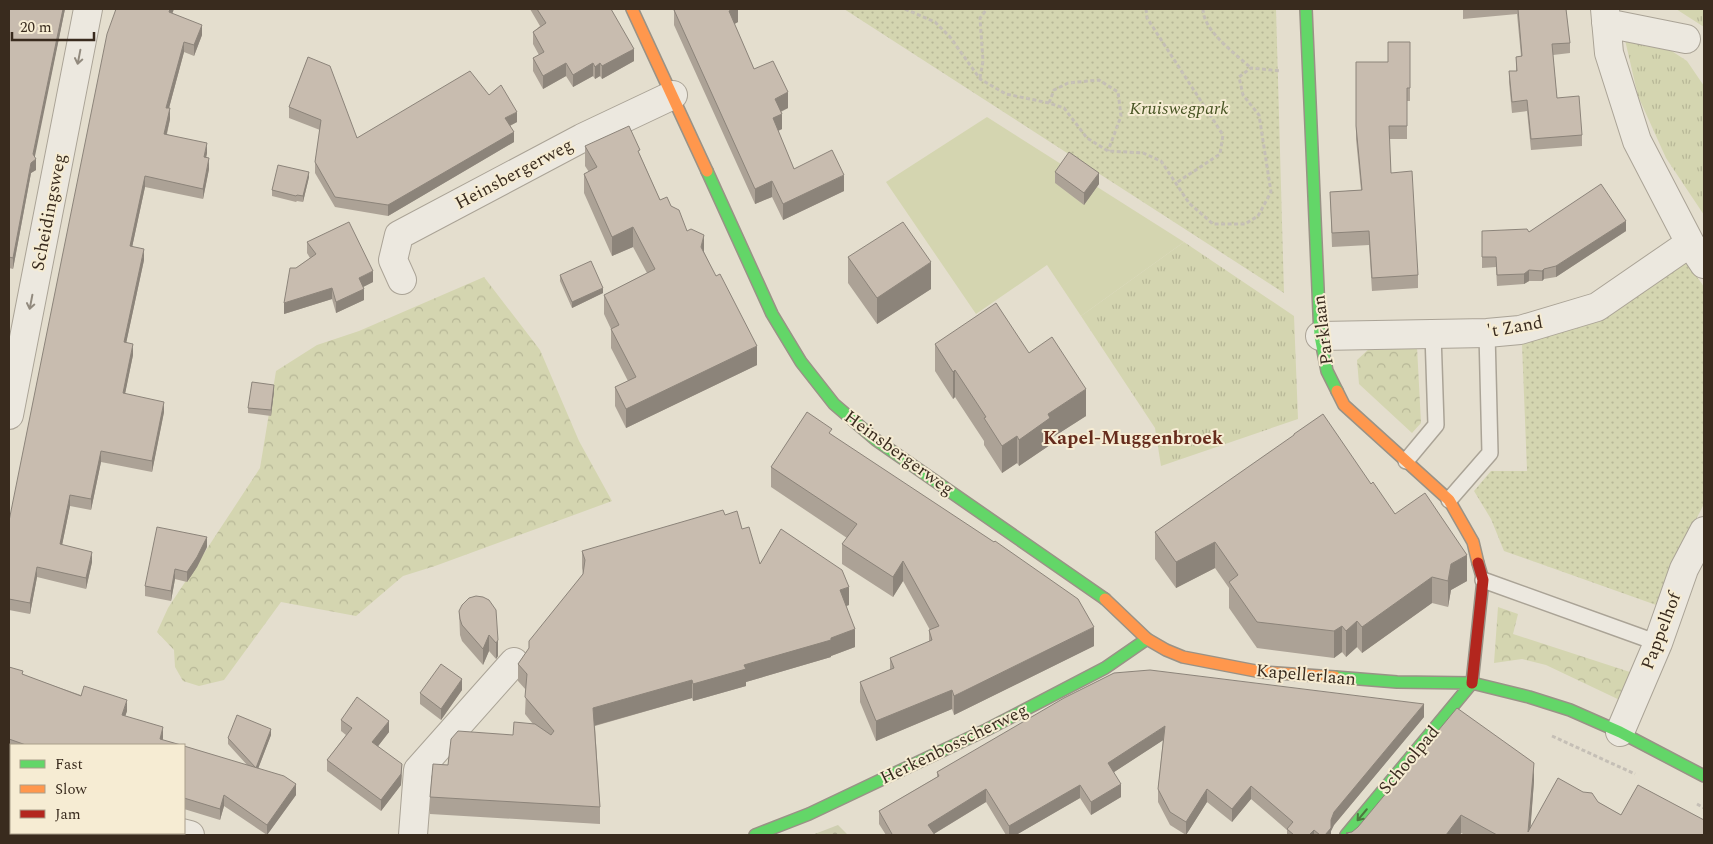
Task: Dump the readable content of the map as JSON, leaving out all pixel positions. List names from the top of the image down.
{
  "streets": {
    "street": [
      "Heinsbergerweg",
      "Scheidingsweg",
      "'t Zand",
      "Parklaan",
      "Pappelhof",
      "Kapellerlaan",
      "Herkenbosscherweg",
      "Schoolpad"
    ]
  },
  "crossings": [
    ["Heinsbergerweg", "Kapellerlaan"],
    ["Heinsbergerweg", "Herkenbosscherweg"],
    ["'t Zand", "Parklaan"],
    ["Parklaan", "Kapellerlaan"],
    ["Parklaan", "Schoolpad"],
    ["Pappelhof", "Kapellerlaan"],
    ["Kapellerlaan", "Herkenbosscherweg"],
    ["Kapellerlaan", "Schoolpad"]
  ],
  "one_way": ["Scheidingsweg", "Schoolpad"],
  "districts": ["Kapel-Muggenbroek"],
  "parks": ["Kruiswegpark"],
  "legend": ["Fast", "Slow", "Jam"],
  "scale_bar": "20 m"
}
